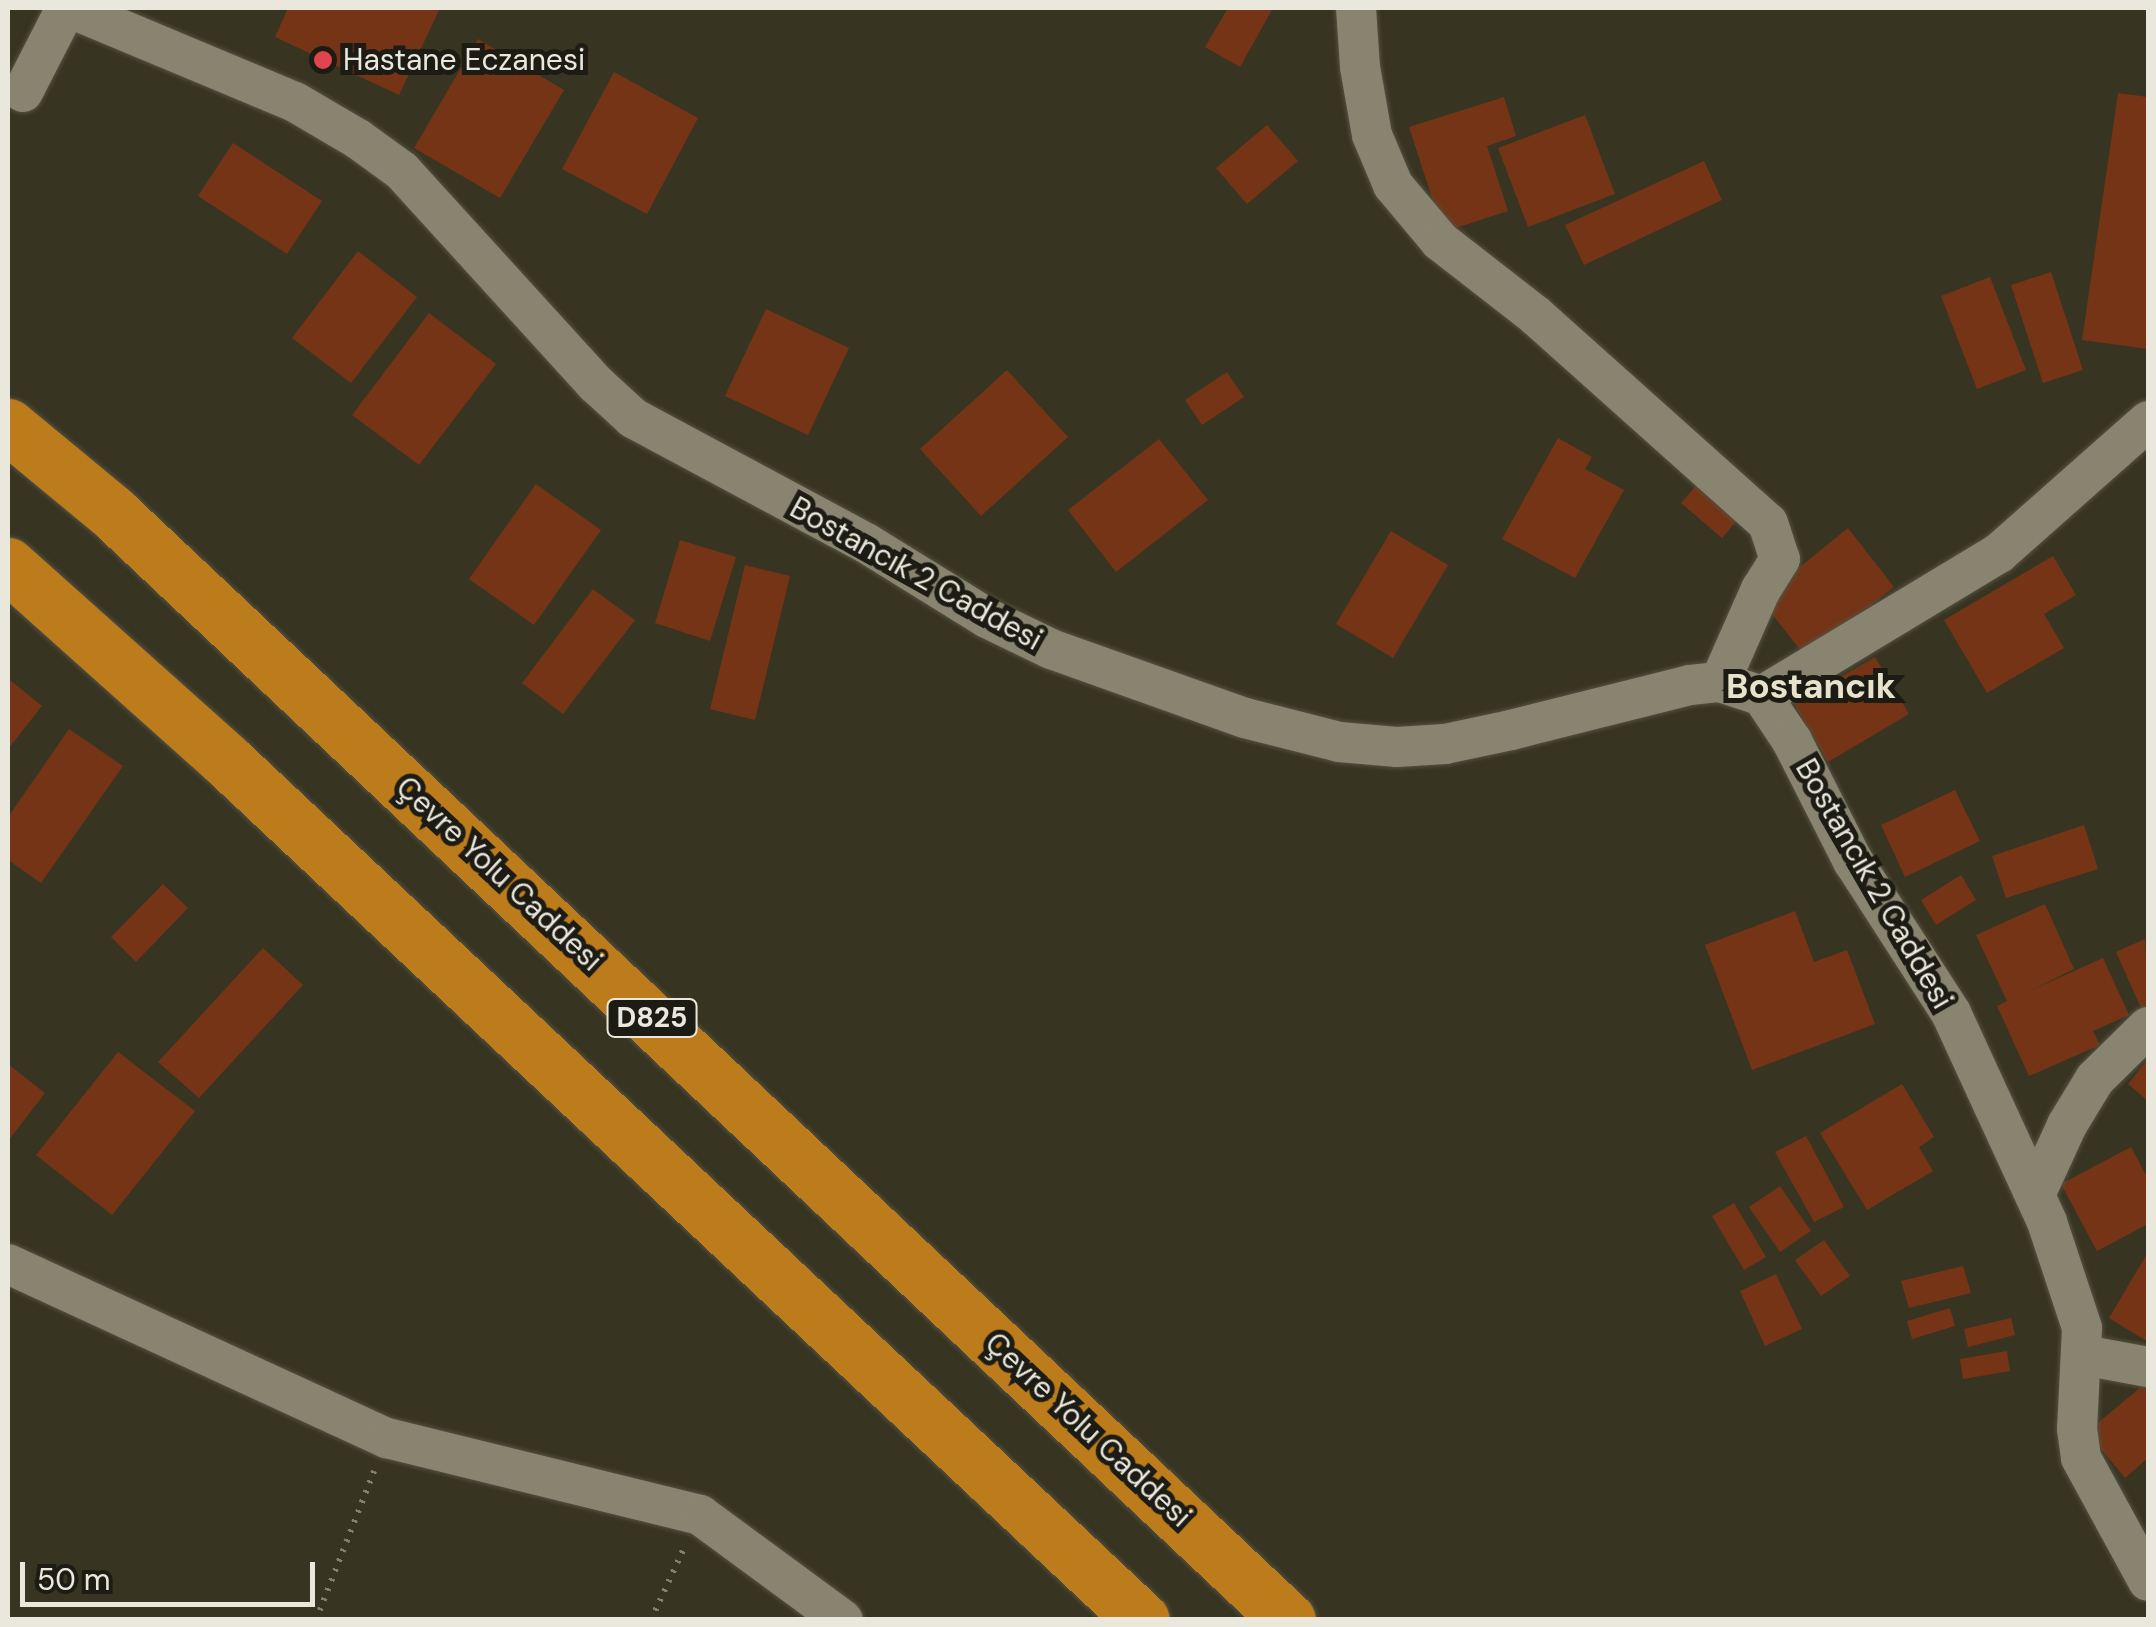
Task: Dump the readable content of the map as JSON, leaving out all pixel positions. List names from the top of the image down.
{
  "streets": {
    "highway": ["Çevre Yolu Caddesi", "D825"],
    "street": ["Bostancık 2 Caddesi"]
  },
  "districts": ["Bostancık"],
  "places": ["Hastane Eczanesi"],
  "scale_bar": "50 m"
}
